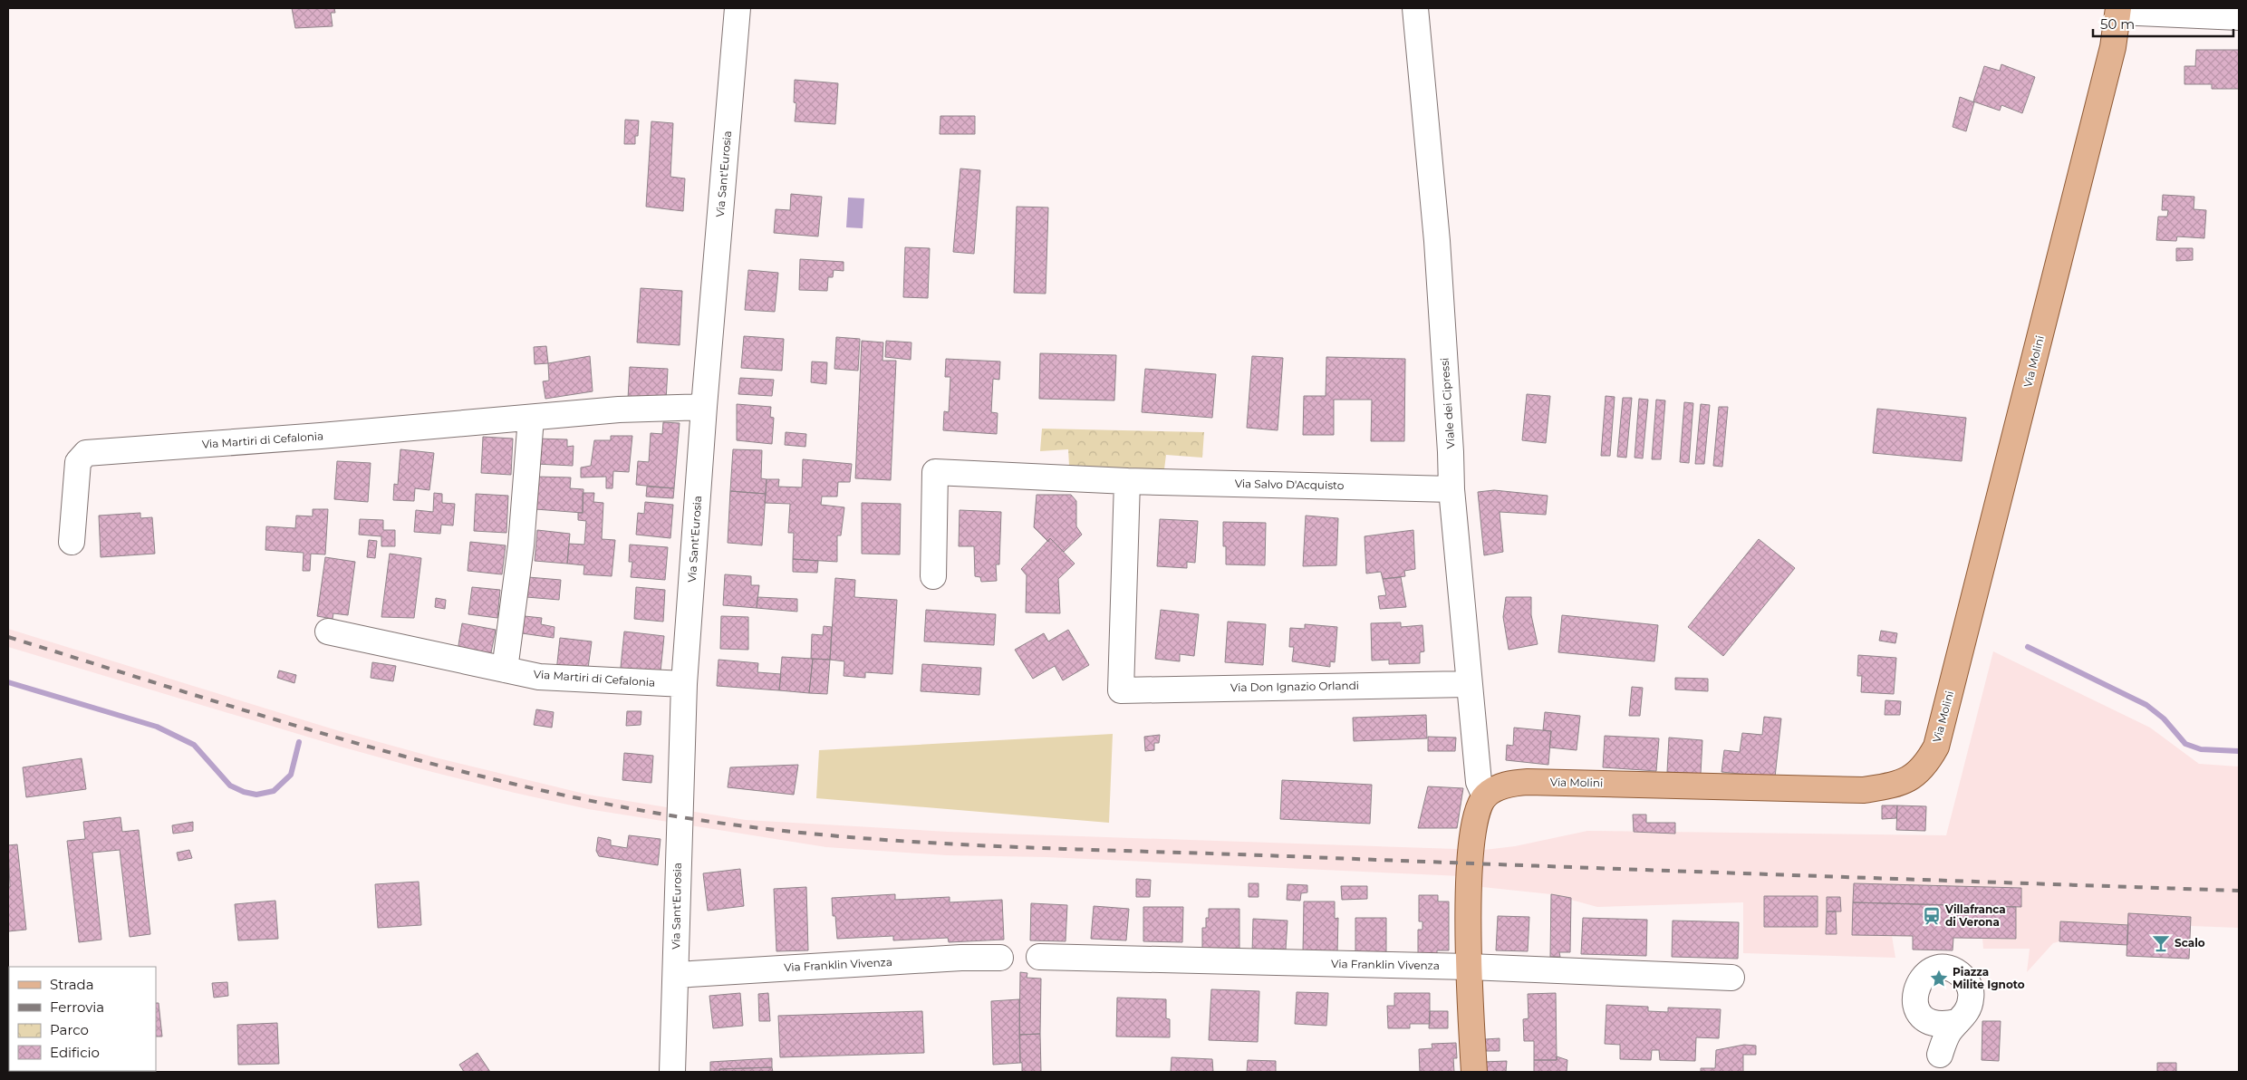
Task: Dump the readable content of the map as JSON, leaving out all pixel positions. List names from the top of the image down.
{
  "streets": {
    "main road": ["Via Molini"],
    "street": [
      "Via Sant'Eurosia",
      "Viale dei Cipressi",
      "Via Martiri di Cefalonia",
      "Via Salvo D'Acquisto",
      "Via Don Ignazio Orlandi",
      "Via Franklin Vivenza"
    ]
  },
  "crossings": [
    ["Via Sant'Eurosia", "Via Martiri di Cefalonia"],
    ["Via Sant'Eurosia", "Via Franklin Vivenza"],
    ["Via Molini", "Viale dei Cipressi"],
    ["Viale dei Cipressi", "Via Salvo D'Acquisto"],
    ["Viale dei Cipressi", "Via Don Ignazio Orlandi"],
    ["Via Salvo D'Acquisto", "Via Don Ignazio Orlandi"]
  ],
  "places": {
    "station": ["Villafranca di Verona"],
    "bar": ["Scalo"],
    "place": ["Piazza Milite Ignoto"]
  },
  "legend": [
    "Strada",
    "Ferrovia",
    "Parco",
    "Edificio"
  ],
  "scale_bar": "50 m"
}
